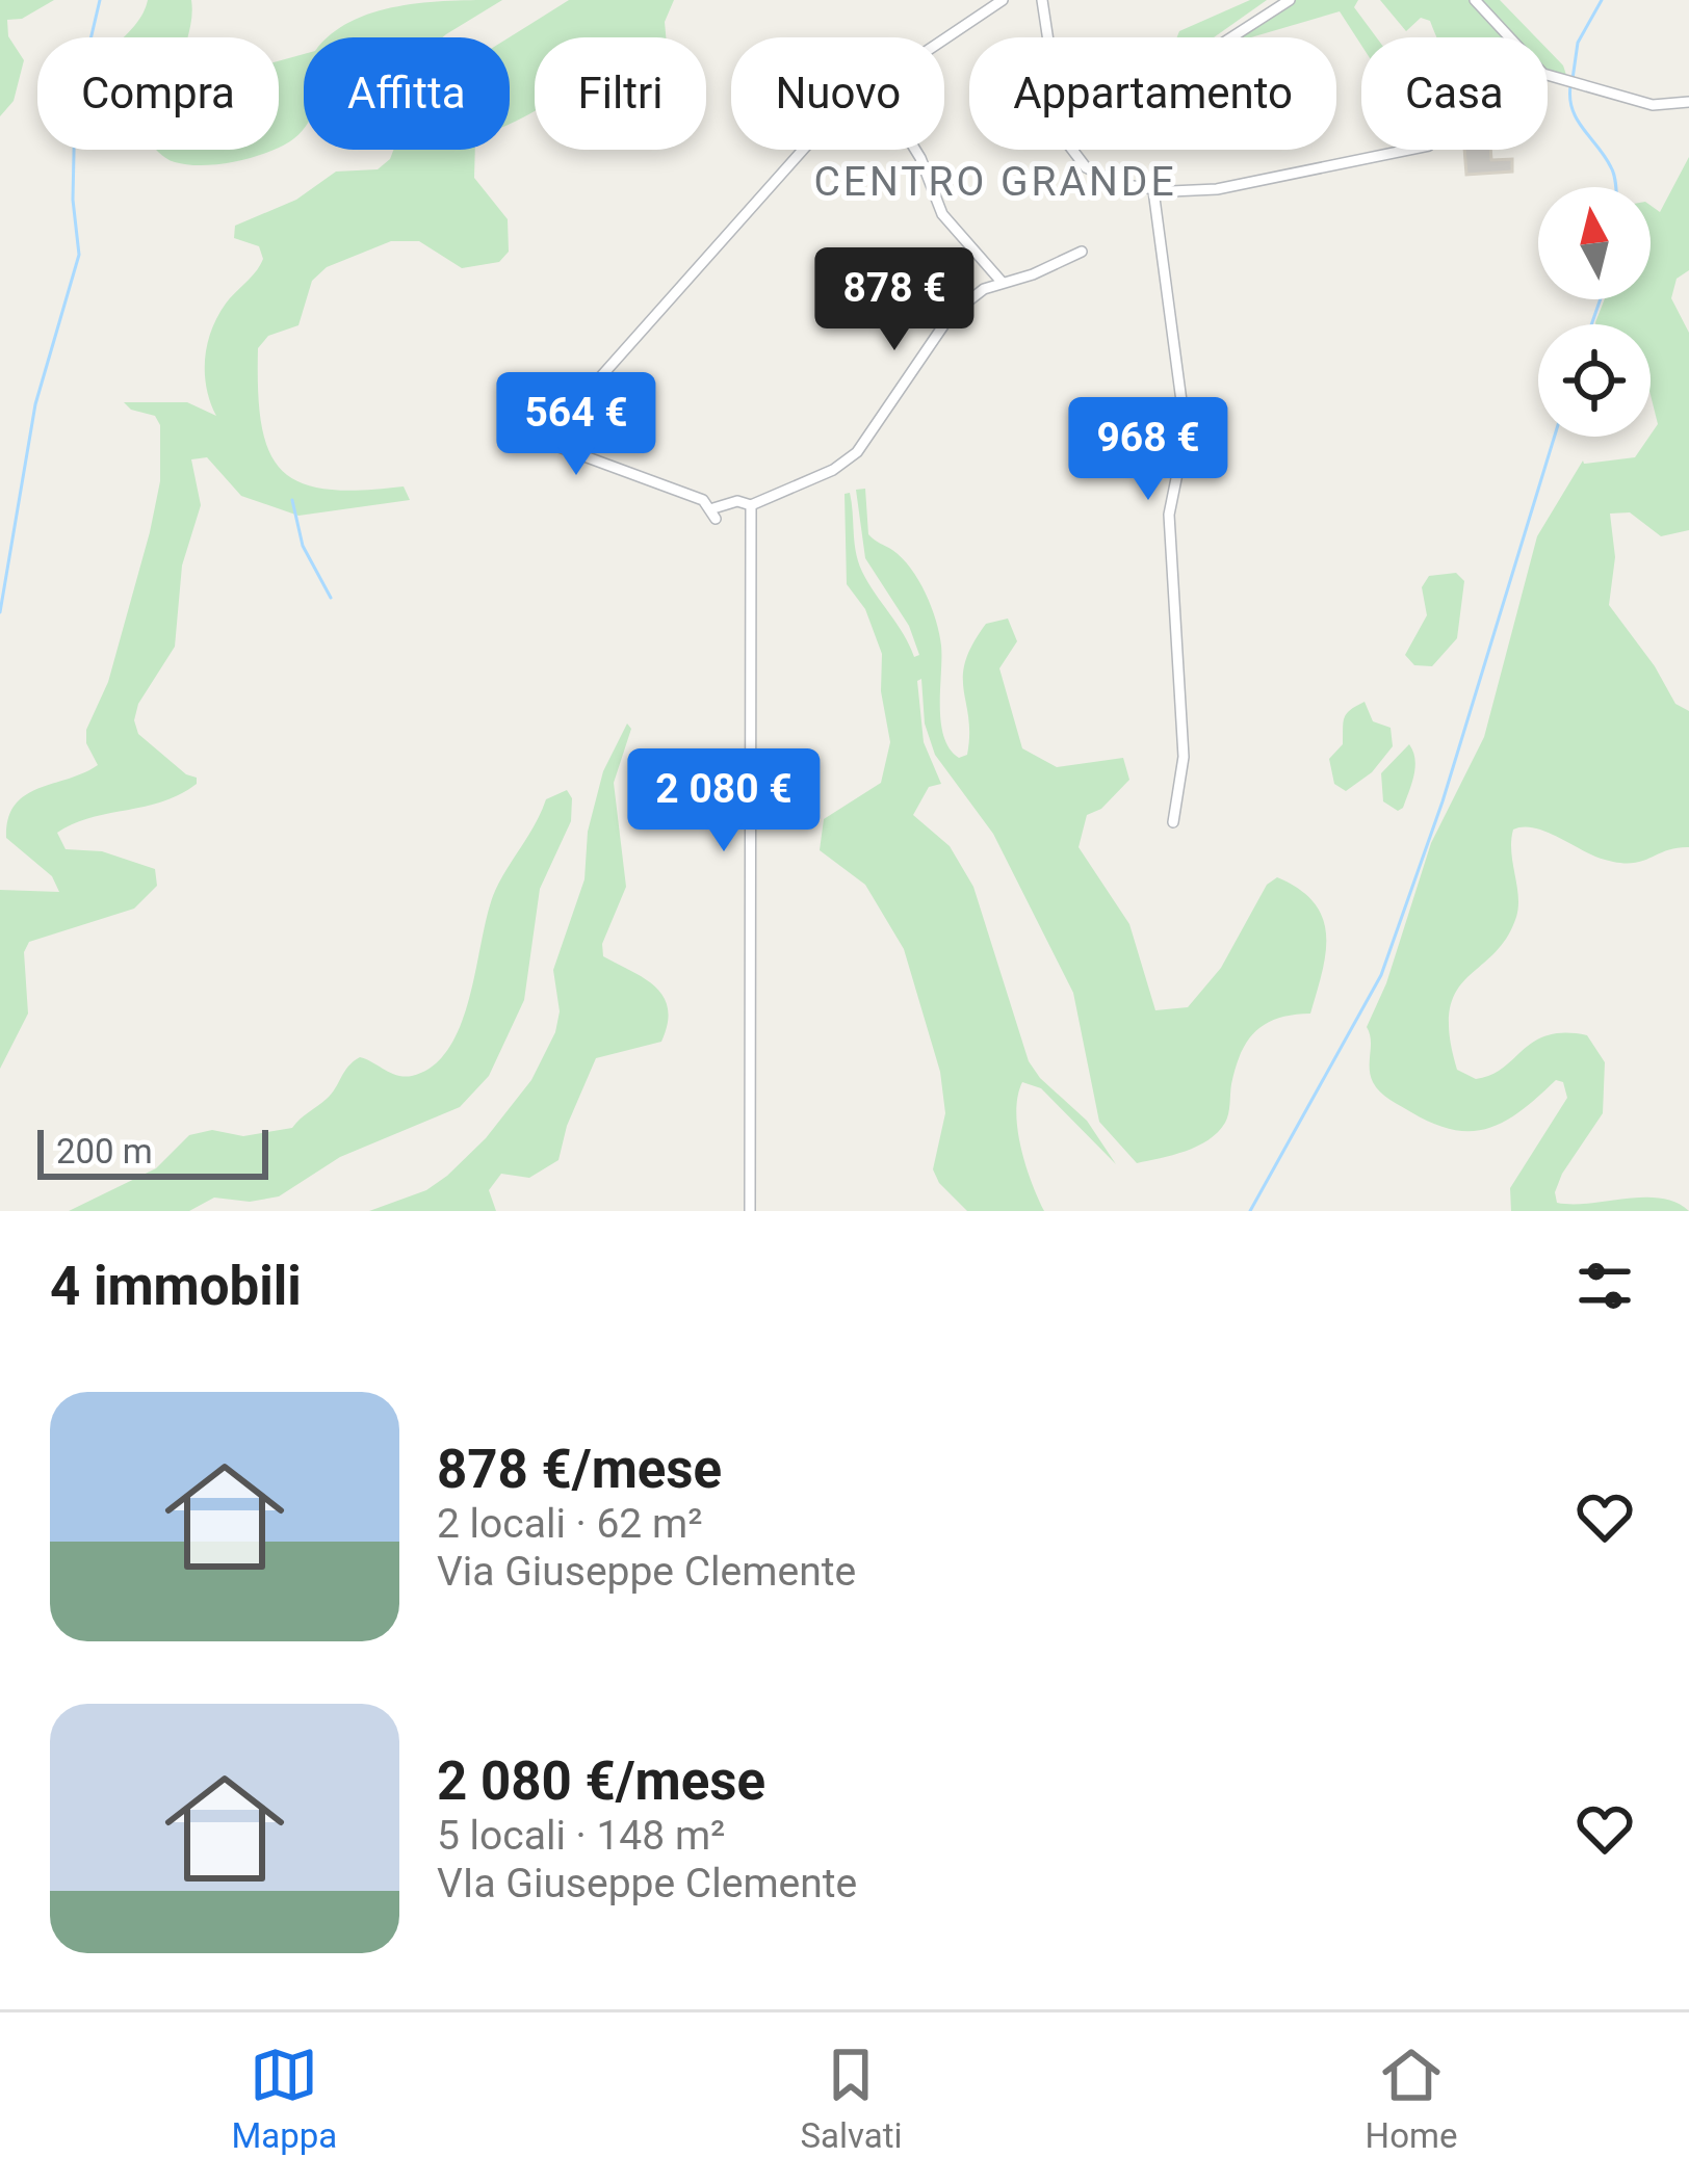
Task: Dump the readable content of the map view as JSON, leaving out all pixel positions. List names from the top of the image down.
{
  "districts": ["CENTRO GRANDE"],
  "scale_bar": "200 m",
  "north": "top",
  "page": {
    "chip": [
      "Compra",
      "Affitta",
      "Filtri",
      "Nuovo",
      "Appartamento",
      "Casa"
    ],
    "price": [
      "878 €",
      "564 €",
      "968 €",
      "2 080 €"
    ],
    "scale": "200 m",
    "heading": "4 immobili",
    "list": [
      {
        "name": "878 €/mese",
        "note": "2 locali · 62 m² · Via Giuseppe Clemente"
      },
      {
        "name": "2 080 €/mese",
        "note": "5 locali · 148 m² · VIa Giuseppe Clemente"
      }
    ],
    "tabs": ["Mappa", "Salvati", "Home"]
  }
}
